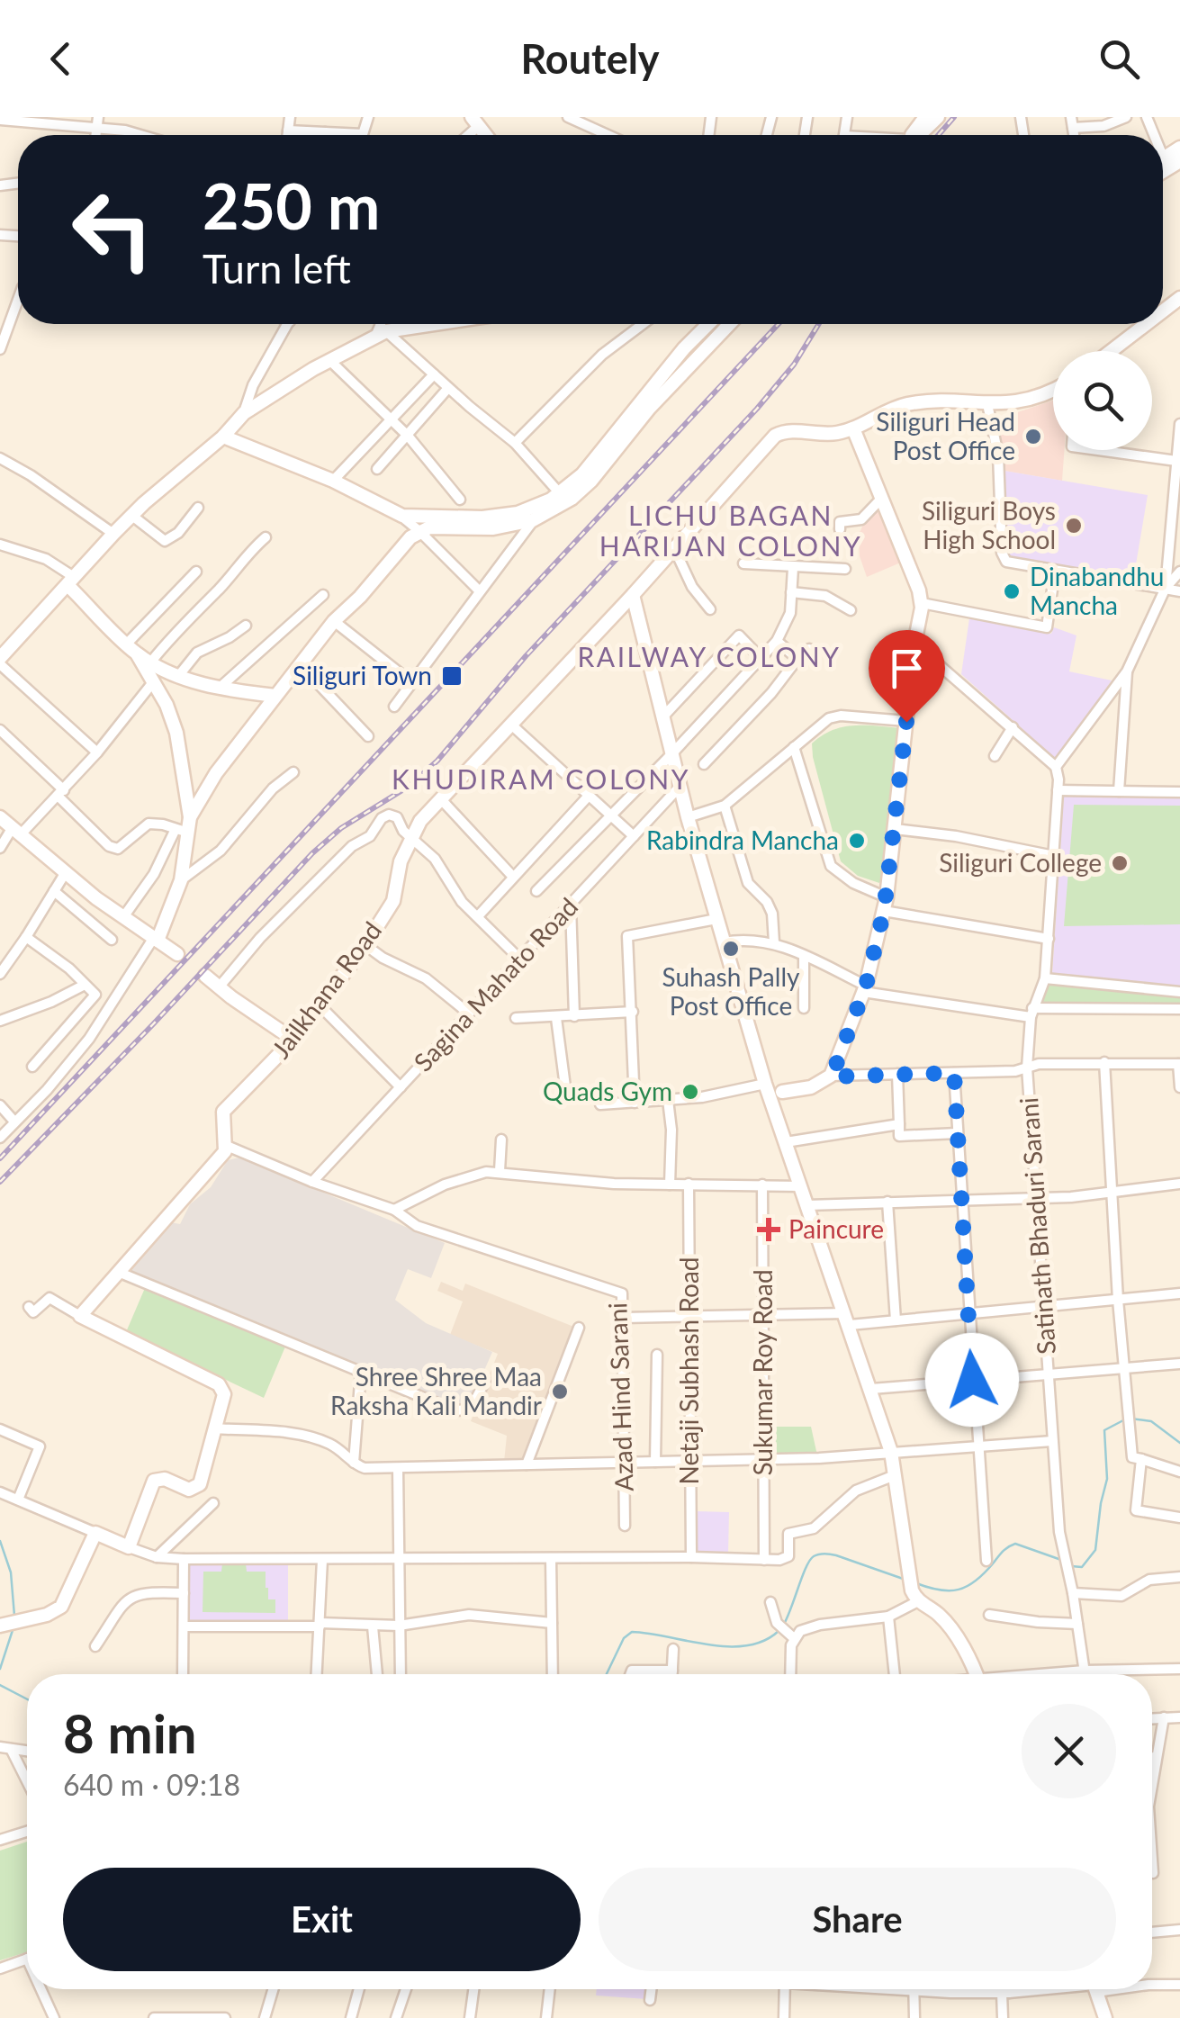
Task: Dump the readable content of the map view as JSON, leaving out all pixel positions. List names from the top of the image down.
{
  "streets": {
    "street": [
      "Sagina Mahato Road",
      "Jailkhana Road",
      "Satinath Bhaduri Sarani",
      "Netaji Subhash Road",
      "Sukumar Roy Road",
      "Azad Hind Sarani"
    ]
  },
  "districts": ["LICHU BAGAN HARIJAN COLONY", "RAILWAY COLONY", "KHUDIRAM COLONY"],
  "places": {
    "other": [
      "Siliguri Head Post Office",
      "Siliguri Boys High School",
      "Dinabandhu Mancha",
      "Rabindra Mancha",
      "Siliguri College",
      "Suhash Pally Post Office",
      "Quads Gym",
      "Shree Shree Maa Raksha Kali Mandir"
    ],
    "transit": ["Siliguri Town"],
    "health": ["Paincure"]
  },
  "page": {
    "header": "Routely",
    "turn": ["250 m", "Turn left"],
    "heading": ["8 min", "640 m · 09:18"],
    "buttons": ["Exit", "Share"]
  }
}
